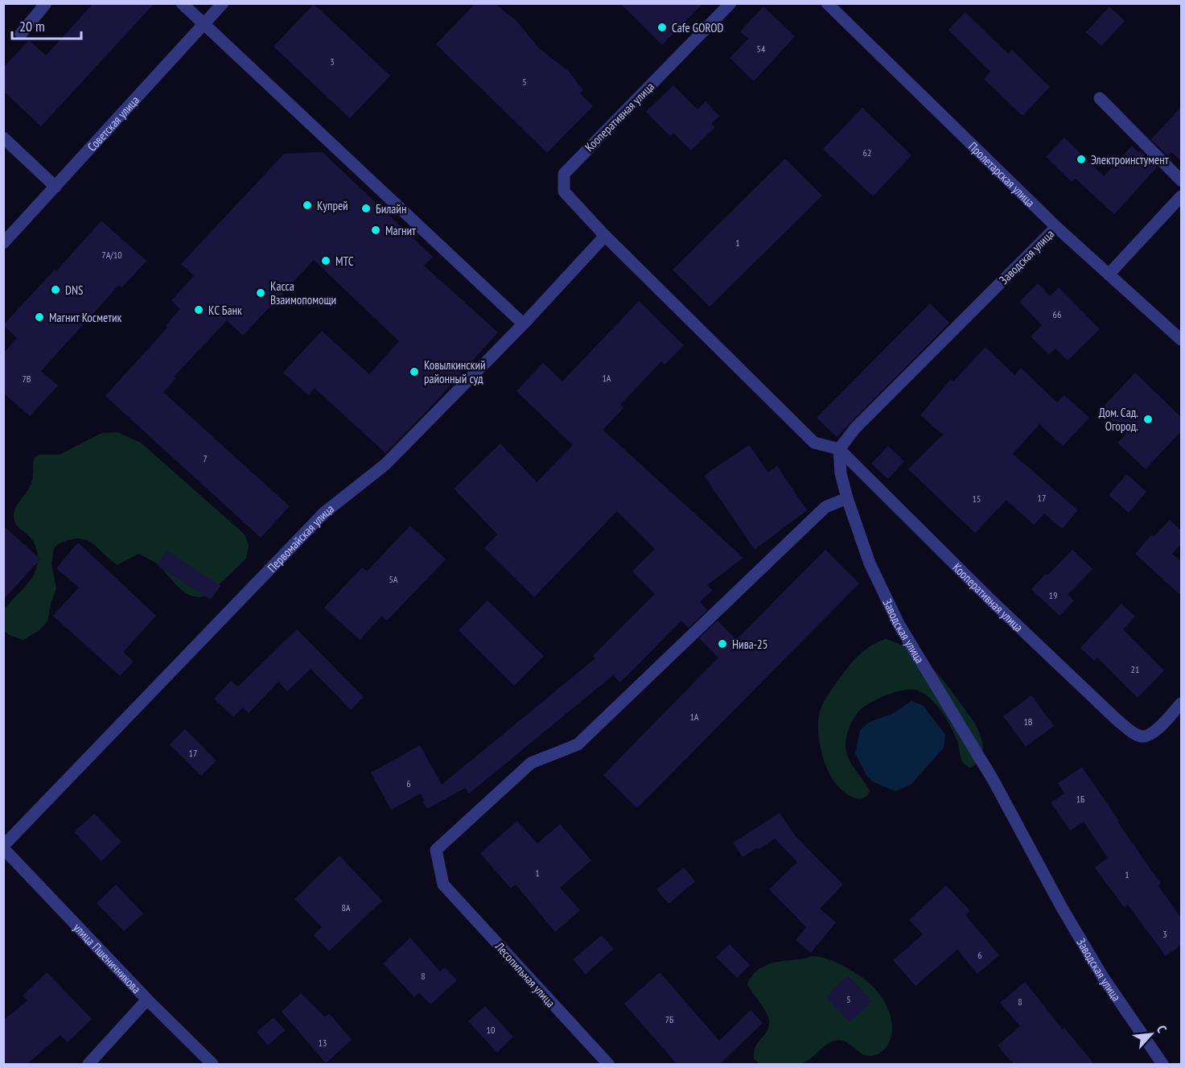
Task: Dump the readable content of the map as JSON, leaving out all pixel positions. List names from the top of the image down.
{
  "streets": {
    "street": [
      "Кооперативная улица",
      "Советская улица",
      "Пролетарская улица",
      "Заводская улица",
      "Первомайская улица",
      "улица Пшеничникова",
      "Лесопильная улица"
    ]
  },
  "crossings": [
    ["Кооперативная улица", "Заводская улица"],
    ["Кооперативная улица", "Первомайская улица"],
    ["Пролетарская улица", "Заводская улица"],
    ["Заводская улица", "Лесопильная улица"],
    ["Первомайская улица", "улица Пшеничникова"]
  ],
  "places": [
    "Cafe GOROD",
    "Электроинстумент",
    "Купрей",
    "Билайн",
    "Магнит",
    "МТС",
    "DNS",
    "Касса Взаимопомощи",
    "КС Банк",
    "Магнит Косметик",
    "Ковылкинский районный суд",
    "Дом. Сад. Огород.",
    "Нива-25"
  ],
  "house_numbers": [
    "54",
    "3",
    "5",
    "62",
    "1",
    "7А/10",
    "66",
    "1А",
    "7В",
    "7",
    "17",
    "15",
    "5А",
    "19",
    "21",
    "1А",
    "1В",
    "17",
    "6",
    "1Б",
    "1",
    "1",
    "8А",
    "3",
    "6",
    "8",
    "5",
    "8",
    "7Б",
    "10",
    "13"
  ],
  "scale_bar": "20 m",
  "north": "top right"
}
